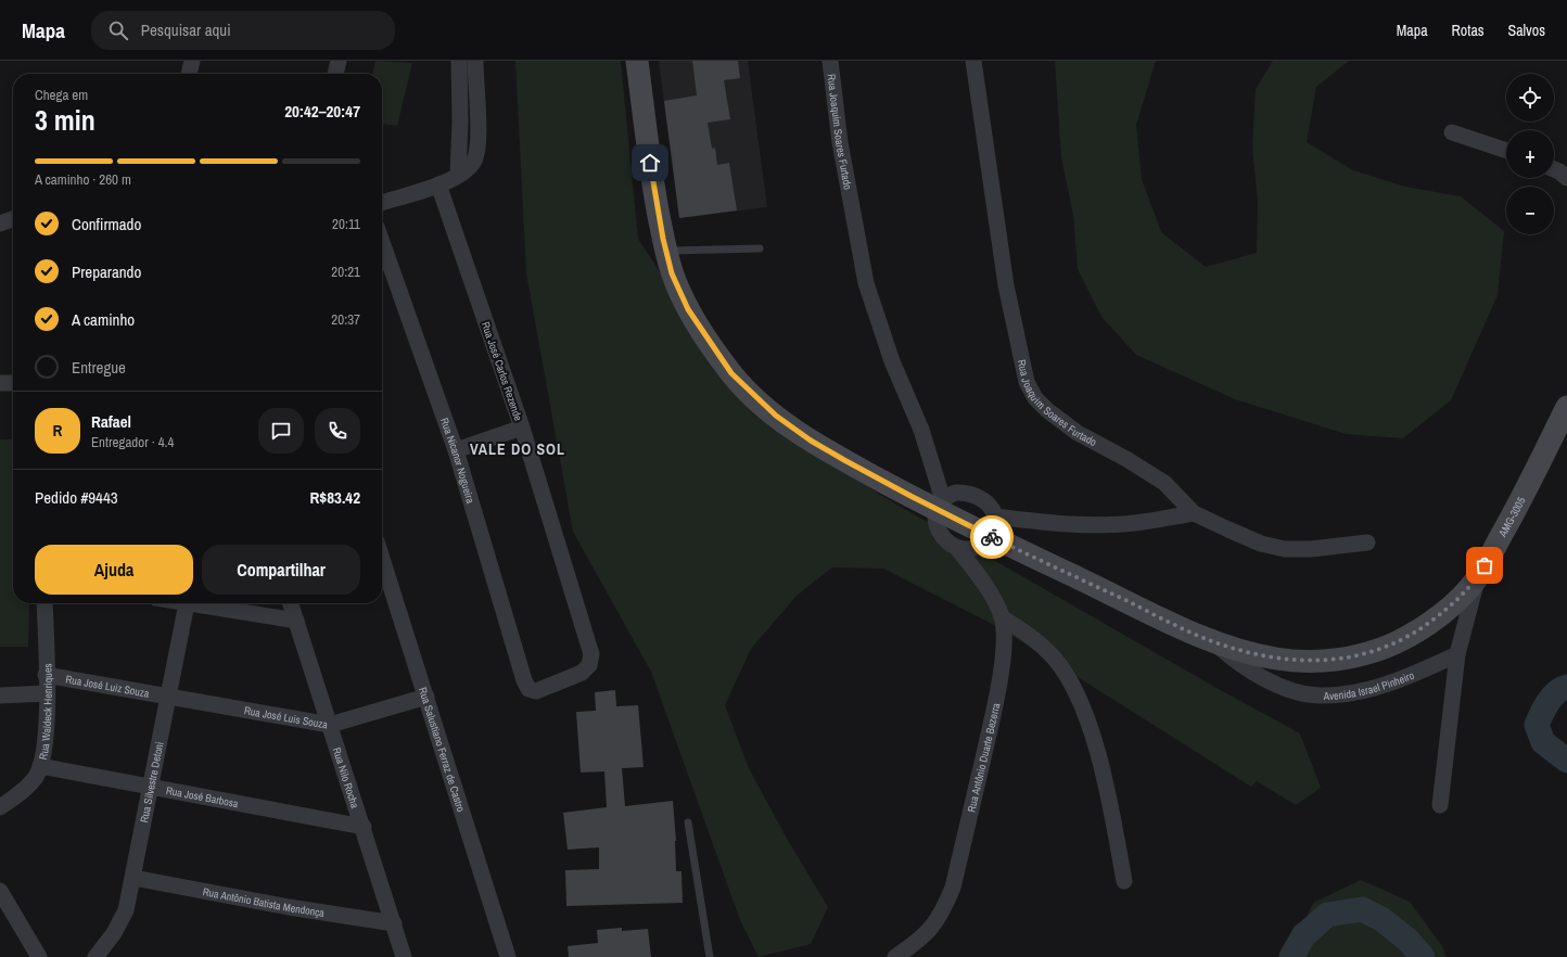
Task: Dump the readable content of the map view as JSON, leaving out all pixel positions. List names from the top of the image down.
{
  "streets": {
    "main road": ["AMG-3005"],
    "street": [
      "Rua Joaquim Soares Furtado",
      "Rua José Carlos Rezende",
      "Rua Nicanor Nogueira",
      "Avenida Israel Pinheiro",
      "Rua José Luiz Souza",
      "Rua Waldeck Henriques",
      "Rua José Luis Souza",
      "Rua Salustiano Ferraz de Castro",
      "Rua Antônio Duarte Bezerra",
      "Rua Nilo Rocha",
      "Rua Silvestre Detoni",
      "Rua José Barbosa",
      "Rua Antônio Batista Mendonça"
    ]
  },
  "crossings": [
    ["Rua Joaquim Soares Furtado", "AMG-3005"],
    ["Rua Joaquim Soares Furtado", "Rua Antônio Duarte Bezerra"],
    ["Rua José Carlos Rezende", "Rua Nicanor Nogueira"],
    ["AMG-3005", "Avenida Israel Pinheiro"],
    ["Rua José Luiz Souza", "Rua Waldeck Henriques"],
    ["Rua José Luiz Souza", "Rua José Luis Souza"],
    ["Rua José Luiz Souza", "Rua Silvestre Detoni"],
    ["Rua Waldeck Henriques", "Rua José Barbosa"],
    ["Rua José Luis Souza", "Rua Salustiano Ferraz de Castro"],
    ["Rua José Luis Souza", "Rua Nilo Rocha"],
    ["Rua José Luis Souza", "Rua Silvestre Detoni"],
    ["Rua Nilo Rocha", "Rua José Barbosa"],
    ["Rua Nilo Rocha", "Rua Antônio Batista Mendonça"],
    ["Rua Silvestre Detoni", "Rua José Barbosa"],
    ["Rua Silvestre Detoni", "Rua Antônio Batista Mendonça"]
  ],
  "districts": ["VALE DO SOL"],
  "page": {
    "header": "Mapa",
    "search": "Pesquisar aqui",
    "nav": ["Mapa", "Rotas", "Salvos"],
    "map_buttons": ["+", "−"],
    "heading": ["3 min", "Chega em", "20:42–20:47"],
    "panel": [
      "Rafael",
      "Entregador · 4.4",
      "Pedido #9443",
      "R$83.42"
    ],
    "bar": "A caminho · 260 m",
    "list": [
      ["Confirmado", "20:11"],
      ["Preparando", "20:21"],
      ["A caminho", "20:37"],
      "Entregue"
    ],
    "round": "R",
    "buttons": ["Ajuda", "Compartilhar"]
  }
}
